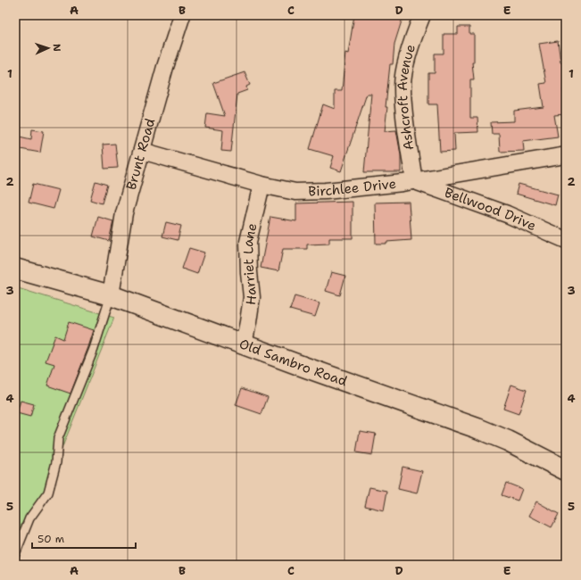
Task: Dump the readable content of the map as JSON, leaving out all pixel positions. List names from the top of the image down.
{
  "streets": {
    "main road": ["Old Sambro Road"],
    "street": [
      "Ashcroft Avenue",
      "Brunt Road",
      "Birchlee Drive",
      "Bellwood Drive",
      "Harriet Lane"
    ]
  },
  "crossings": [
    ["Ashcroft Avenue", "Birchlee Drive"],
    ["Ashcroft Avenue", "Bellwood Drive"],
    ["Brunt Road", "Birchlee Drive"],
    ["Brunt Road", "Old Sambro Road"],
    ["Birchlee Drive", "Bellwood Drive"],
    ["Birchlee Drive", "Harriet Lane"],
    ["Harriet Lane", "Old Sambro Road"]
  ],
  "scale_bar": "50 m",
  "north": "right",
  "grid": {
    "columns": [
      "A",
      "B",
      "C",
      "D",
      "E"
    ],
    "rows": [
      "1",
      "2",
      "3",
      "4",
      "5"
    ]
  }
}
